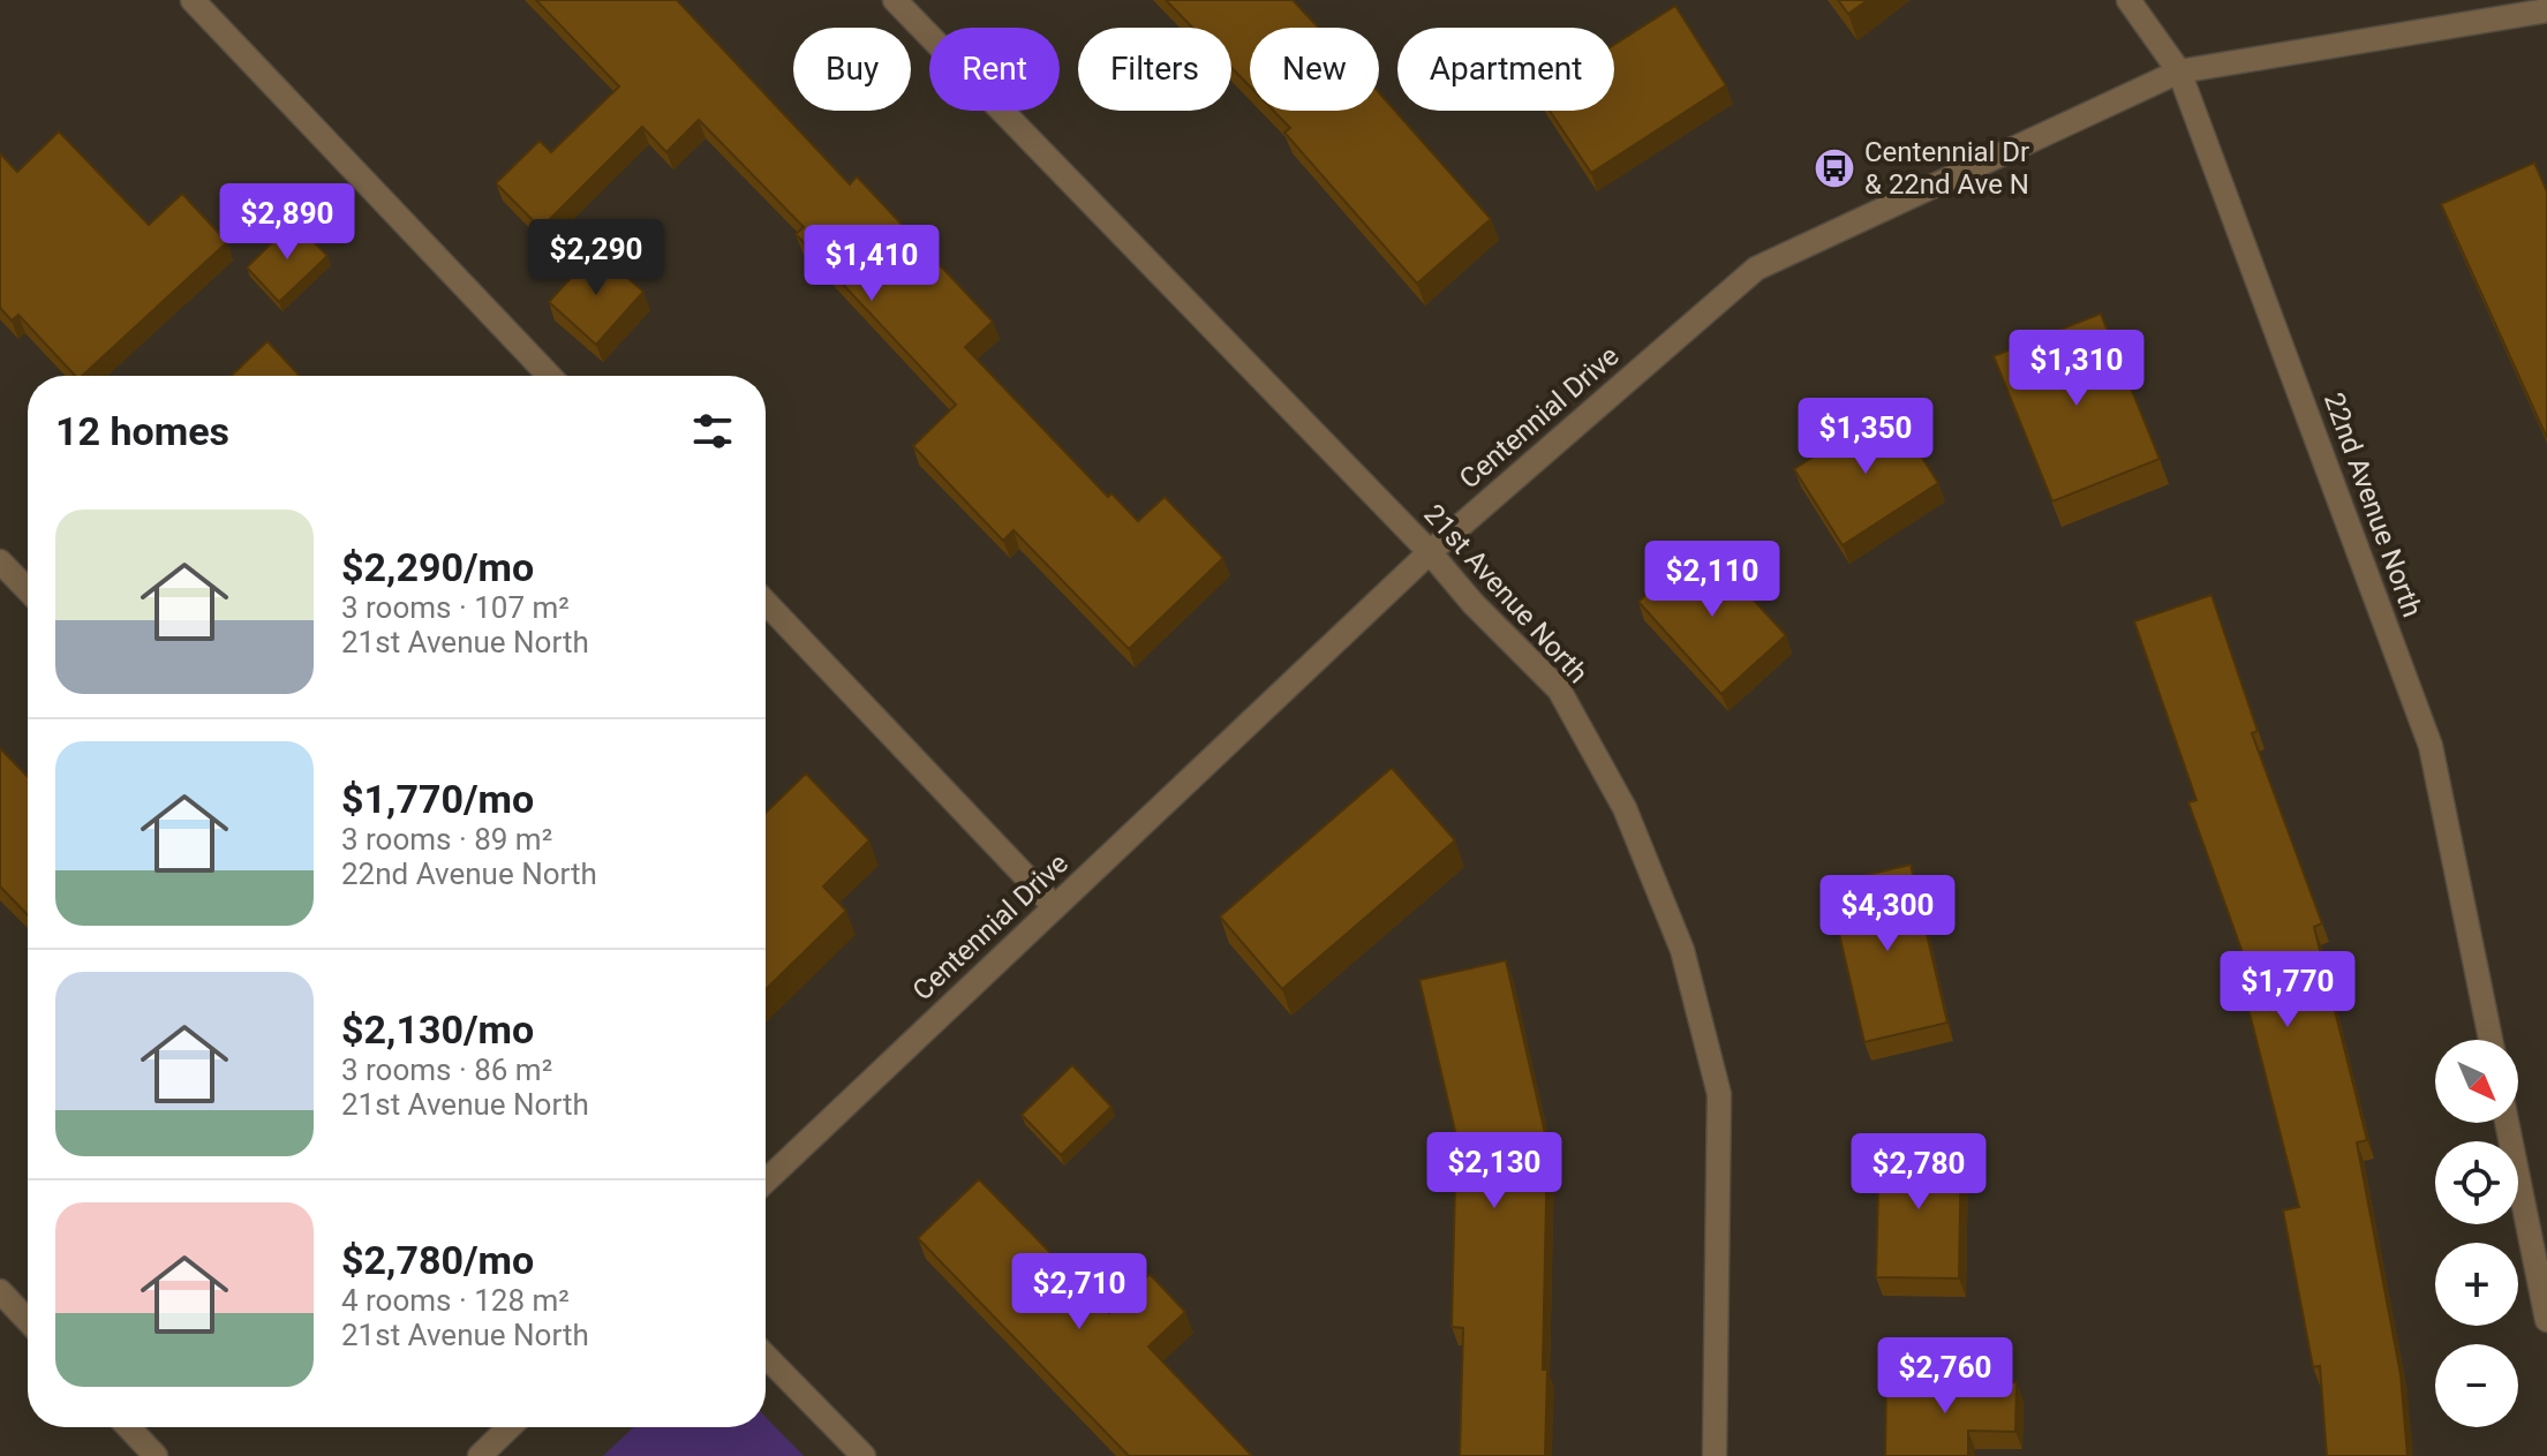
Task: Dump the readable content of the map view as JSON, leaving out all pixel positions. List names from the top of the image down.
{
  "streets": {
    "street": ["Centennial Drive", "22nd Avenue North", "21st Avenue North"]
  },
  "crossings": [
    ["Centennial Drive", "22nd Avenue North"],
    ["Centennial Drive", "21st Avenue North"]
  ],
  "places": {
    "bus stop": ["Centennial Dr & 22nd Ave N"]
  },
  "north": "bottom right",
  "page": {
    "chip": [
      "Buy",
      "Rent",
      "Filters",
      "New",
      "Apartment"
    ],
    "price": [
      "$2,890",
      "$2,290",
      "$1,410",
      "$1,310",
      "$1,350",
      "$2,110",
      "$4,300",
      "$1,770",
      "$2,130",
      "$2,780",
      "$2,710",
      "$2,760"
    ],
    "heading": "12 homes",
    "list": [
      {
        "name": "$2,290/mo",
        "note": "3 rooms · 107 m² · 21st Avenue North"
      },
      {
        "name": "$1,770/mo",
        "note": "3 rooms · 89 m² · 22nd Avenue North"
      },
      {
        "name": "$2,130/mo",
        "note": "3 rooms · 86 m² · 21st Avenue North"
      },
      {
        "name": "$2,780/mo",
        "note": "4 rooms · 128 m² · 21st Avenue North"
      }
    ],
    "map_buttons": ["+", "−"]
  }
}
